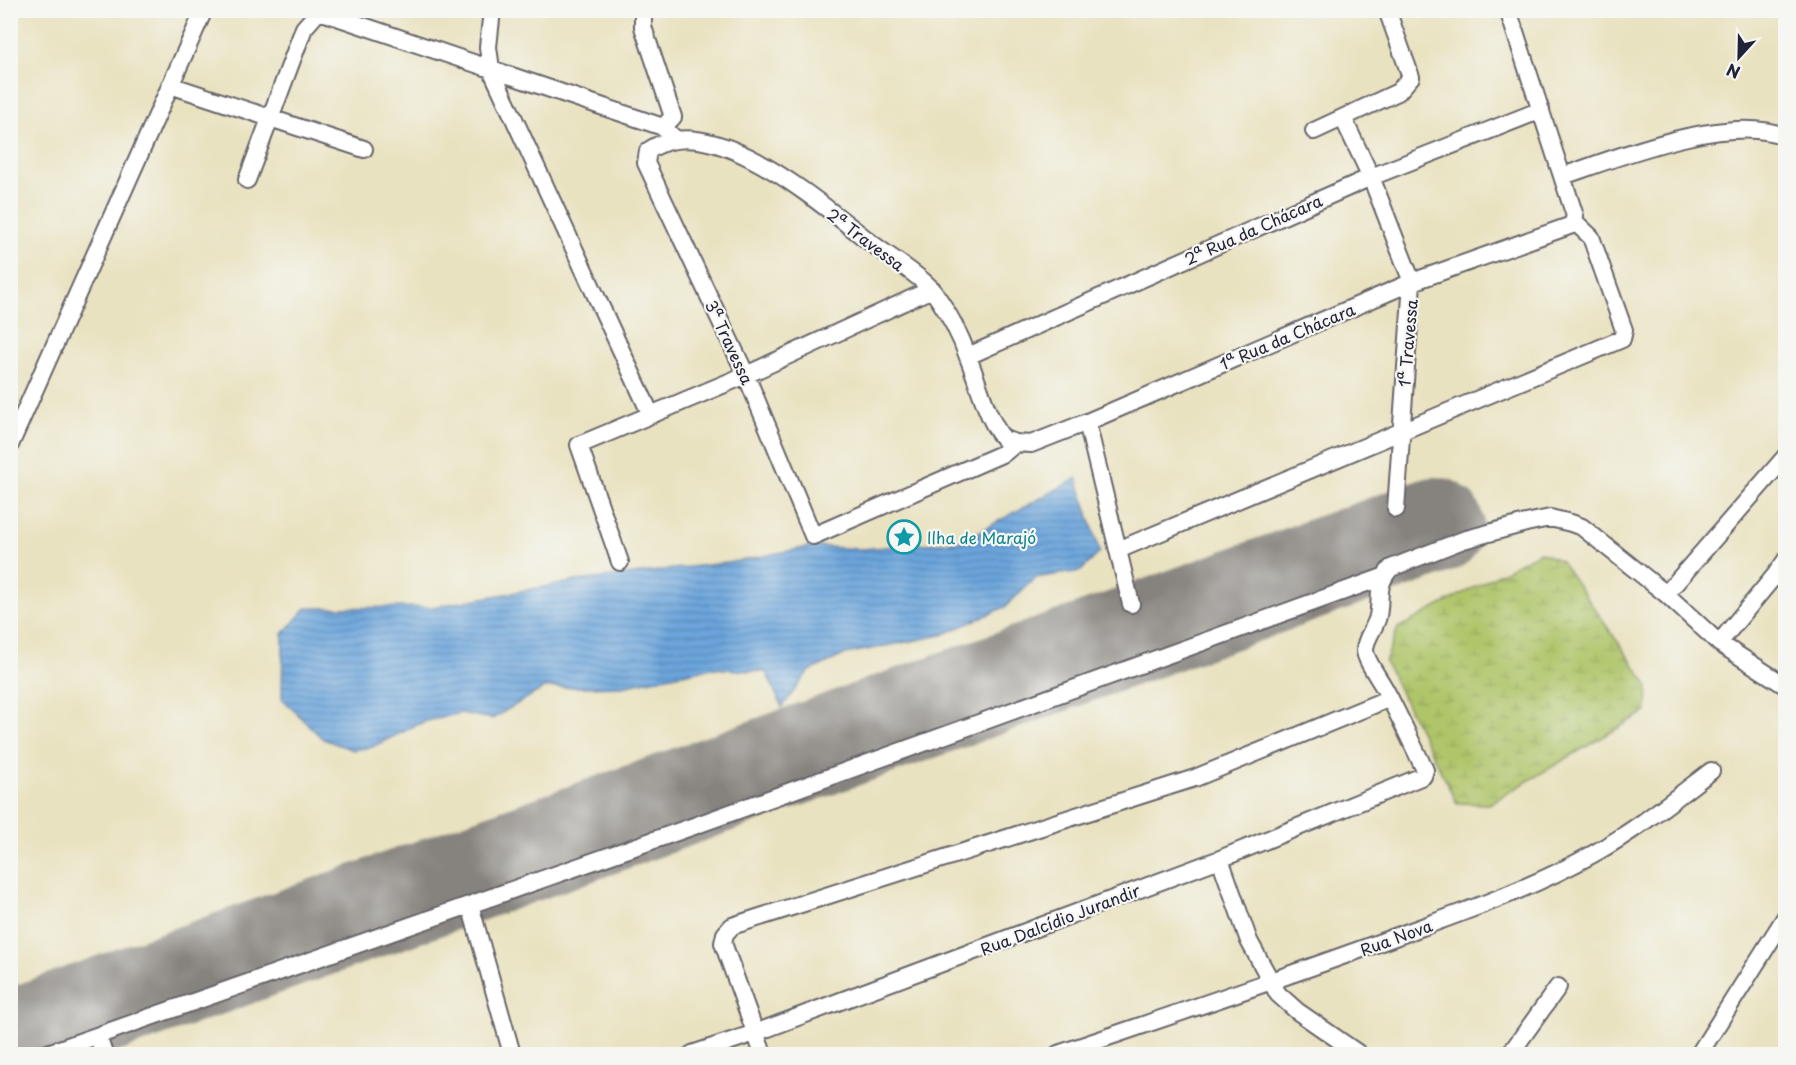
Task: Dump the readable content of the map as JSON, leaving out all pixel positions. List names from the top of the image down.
{
  "streets": {
    "street": [
      "2ª Rua da Chácara",
      "2ª Travessa",
      "1ª Rua da Chácara",
      "3ª Travessa",
      "1ª Travessa",
      "Rua Dalcídio Jurandir",
      "Rua Nova"
    ]
  },
  "crossings": [
    ["2ª Rua da Chácara", "2ª Travessa"],
    ["2ª Rua da Chácara", "1ª Travessa"],
    ["2ª Travessa", "1ª Rua da Chácara"],
    ["2ª Travessa", "3ª Travessa"],
    ["1ª Rua da Chácara", "3ª Travessa"],
    ["1ª Rua da Chácara", "1ª Travessa"]
  ],
  "places": {
    "place": ["Ilha de Marajó"]
  },
  "north": "bottom"
}
